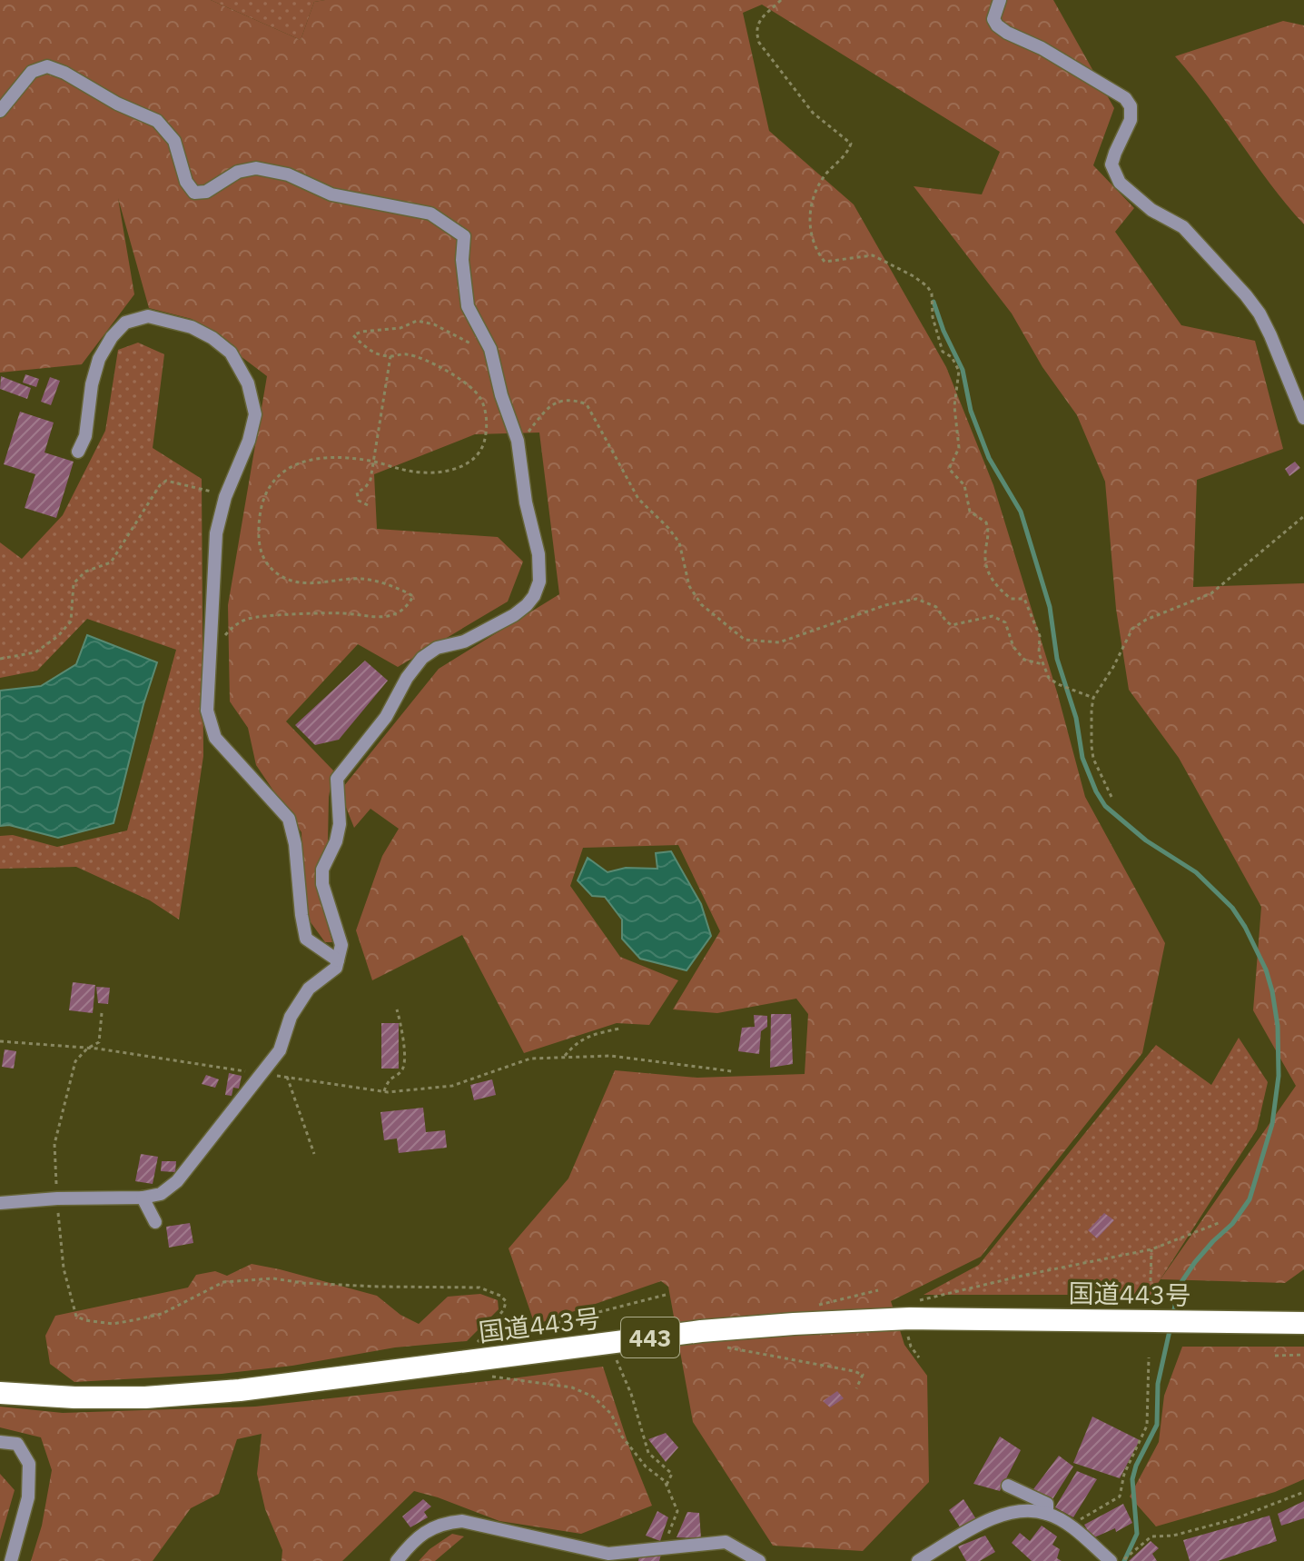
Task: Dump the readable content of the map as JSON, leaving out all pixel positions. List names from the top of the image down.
{
  "streets": {
    "highway": ["国道443号", "443"]
  }
}
